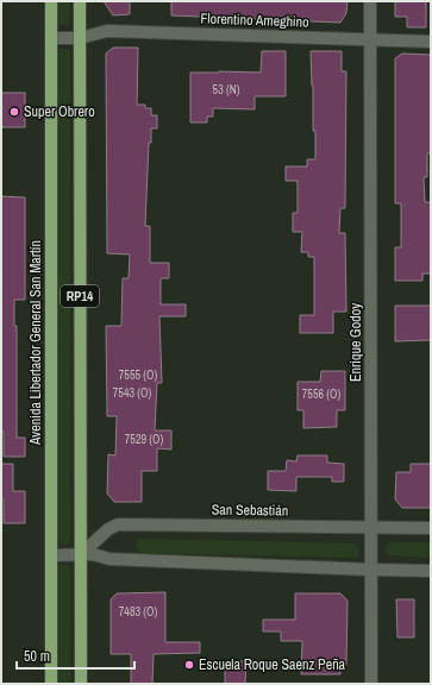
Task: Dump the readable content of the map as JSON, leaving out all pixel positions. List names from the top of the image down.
{
  "streets": {
    "main road": ["RP14", "Avenida Libertador General San Martín"],
    "street": ["Florentino Ameghino", "Enrique Godoy", "San Sebastián"]
  },
  "crossings": [
    ["Florentino Ameghino", "RP14"],
    ["Florentino Ameghino", "Avenida Libertador General San Martín"],
    ["Florentino Ameghino", "Enrique Godoy"],
    ["RP14", "San Sebastián"],
    ["Enrique Godoy", "San Sebastián"]
  ],
  "places": ["Super Obrero", "Escuela Roque Saenz Peña"],
  "house_numbers": [
    "53 (N)",
    "7555 (O)",
    "7543 (O)",
    "7556 (O)",
    "7529 (O)",
    "7483 (O)"
  ],
  "scale_bar": "50 m"
}
